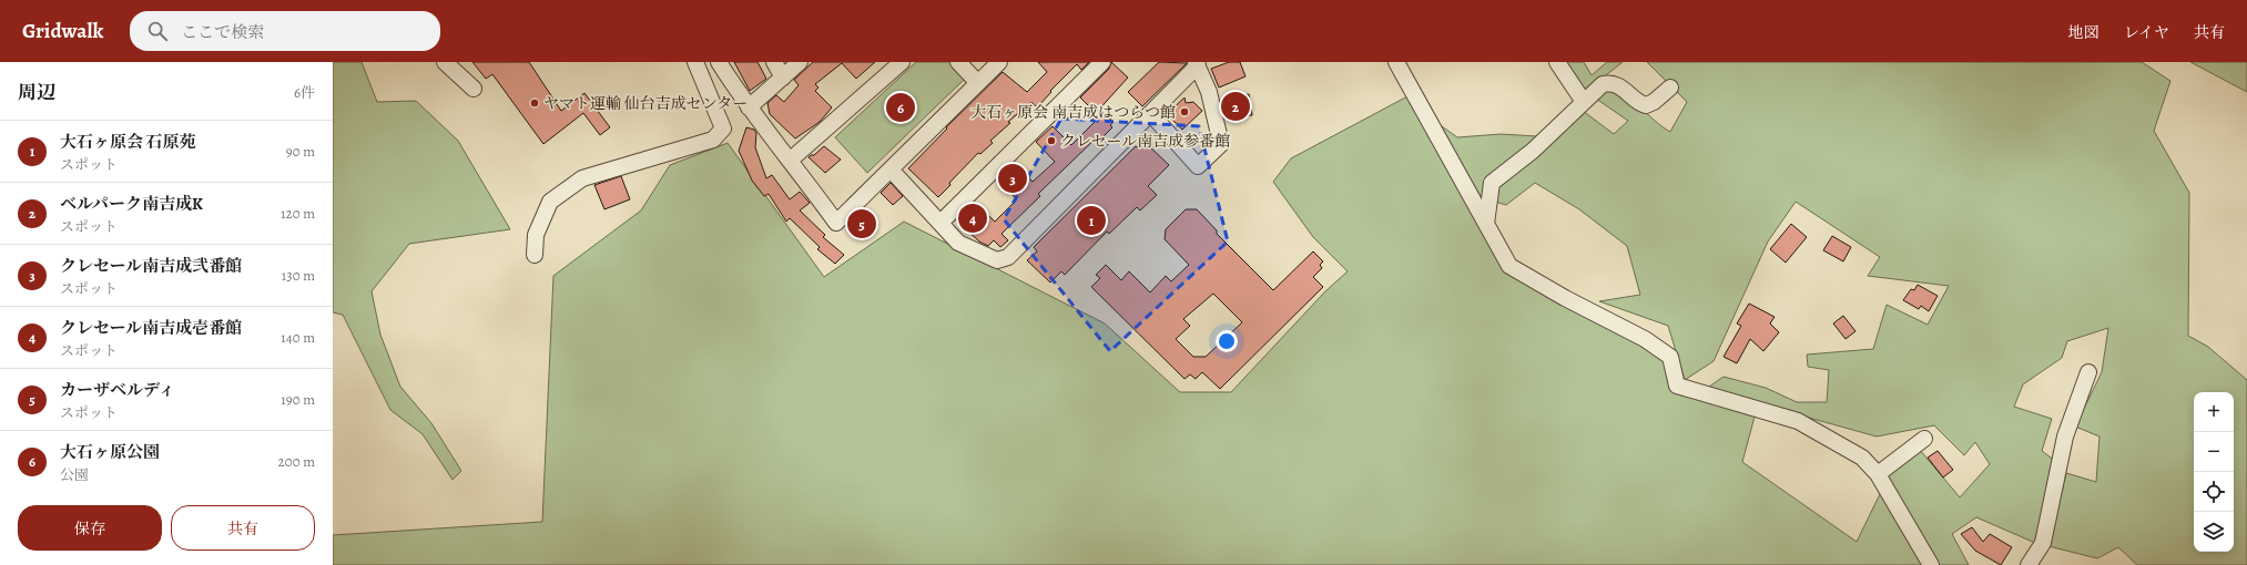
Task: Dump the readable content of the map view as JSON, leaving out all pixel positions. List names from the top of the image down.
{
  "places": ["ヤマト運輸 仙台吉成センター", "大石ヶ原会 南吉成はつらつ館", "クレセール南吉成参番館"],
  "page": {
    "header": "Gridwalk",
    "search": "ここで検索",
    "nav": ["地図", "レイヤ", "共有"],
    "heading": ["周辺", "6件"],
    "pins": [
      "2",
      "6",
      "3",
      "4",
      "1",
      "5"
    ],
    "list": [
      {
        "mark": "1",
        "name": "大石ヶ原会 石原苑",
        "note": "スポット",
        "value": "90 m"
      },
      {
        "mark": "2",
        "name": "ベルパーク南吉成K",
        "note": "スポット",
        "value": "120 m"
      },
      {
        "mark": "3",
        "name": "クレセール南吉成弐番館",
        "note": "スポット",
        "value": "130 m"
      },
      {
        "mark": "4",
        "name": "クレセール南吉成壱番館",
        "note": "スポット",
        "value": "140 m"
      },
      {
        "mark": "5",
        "name": "カーザベルディ",
        "note": "スポット",
        "value": "190 m"
      },
      {
        "mark": "6",
        "name": "大石ヶ原公園",
        "note": "公園",
        "value": "200 m"
      }
    ],
    "map_buttons": ["+", "−"],
    "buttons": ["保存", "共有"]
  }
}
